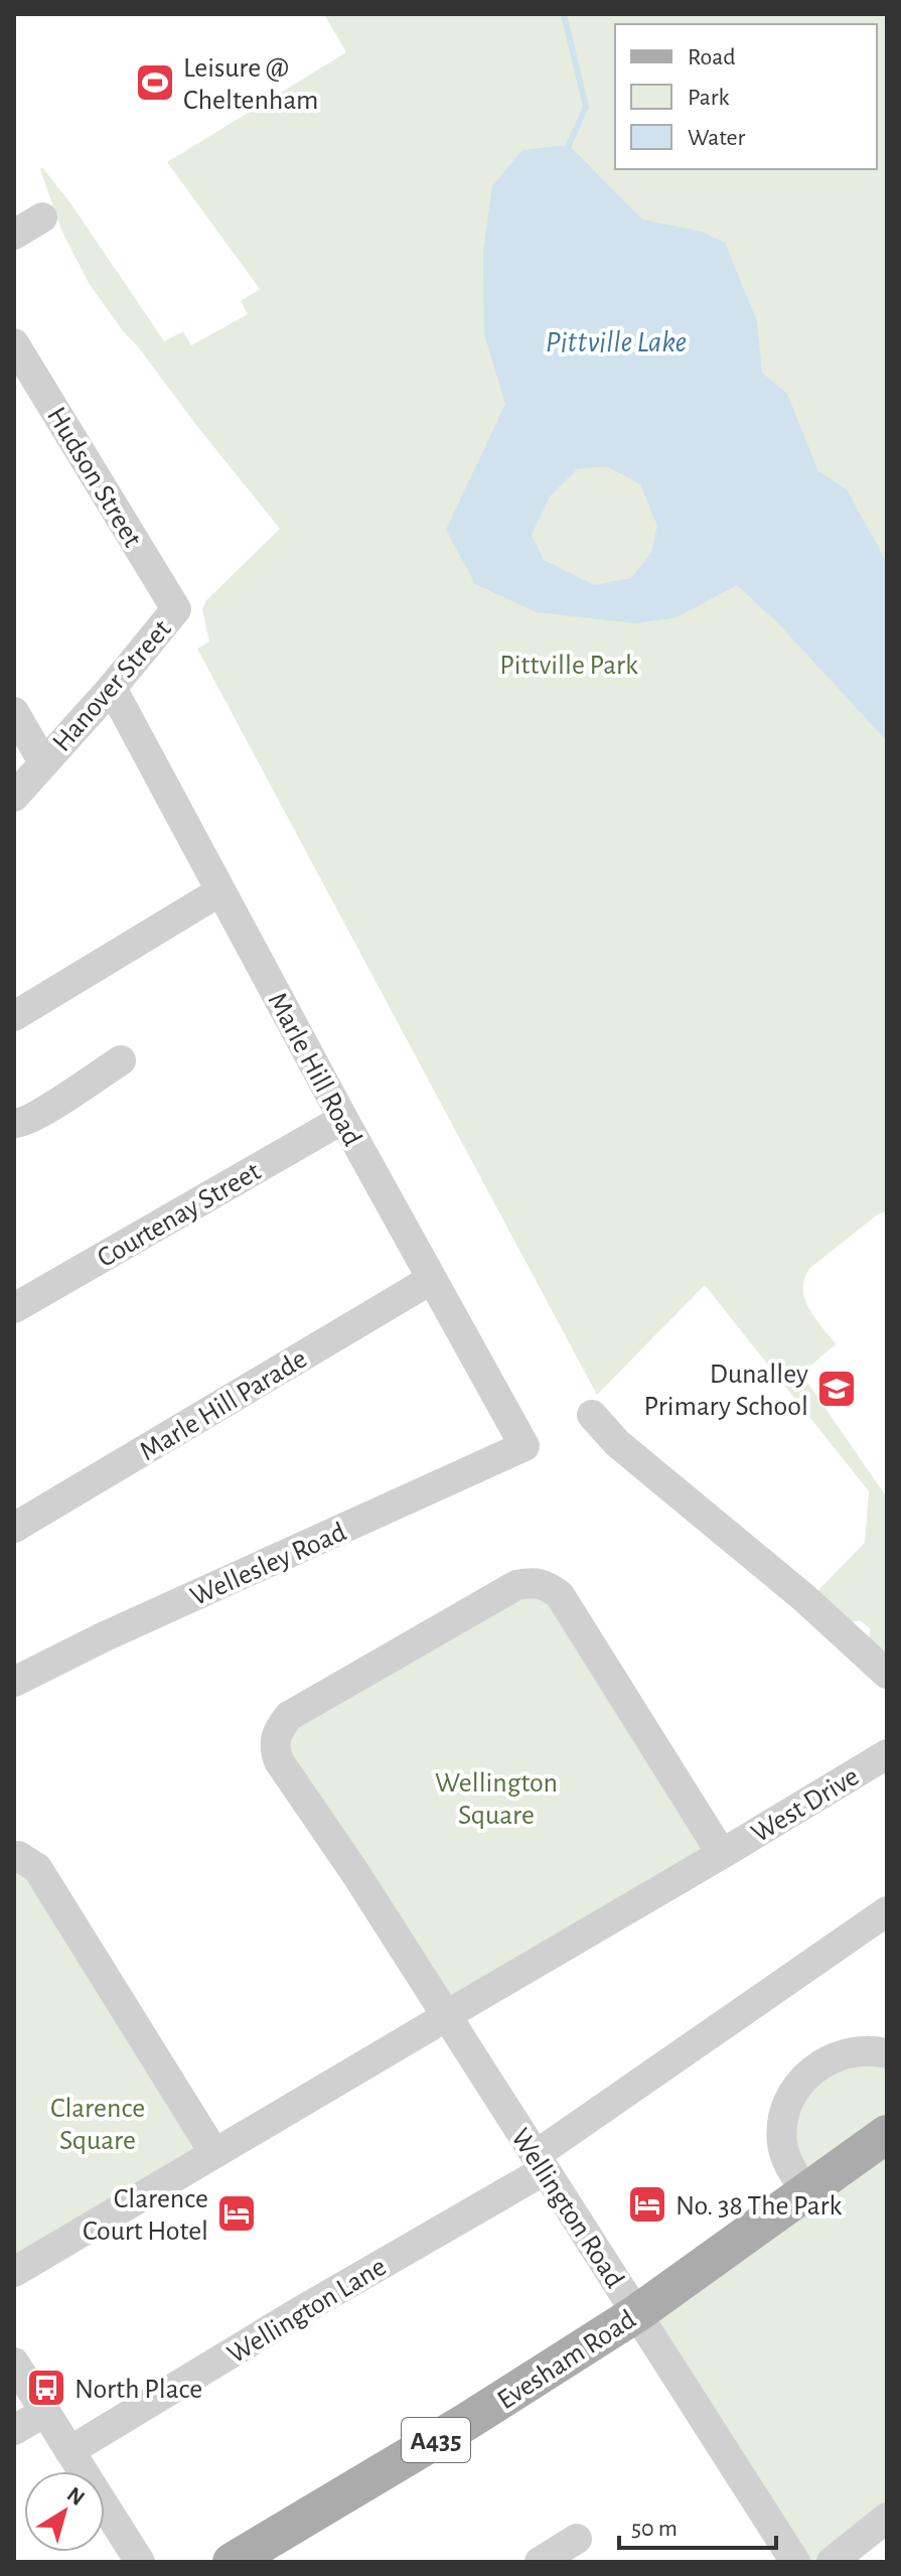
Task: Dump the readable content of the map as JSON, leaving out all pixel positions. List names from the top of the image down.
{
  "streets": {
    "main road": ["Evesham Road", "A435"],
    "street": [
      "Hudson Street",
      "Hanover Street",
      "Marle Hill Road",
      "Courtenay Street",
      "Marle Hill Parade",
      "Wellesley Road",
      "West Drive",
      "Wellington Road",
      "Wellington Lane"
    ]
  },
  "crossings": [
    ["Hudson Street", "Hanover Street"],
    ["Hanover Street", "Marle Hill Road"],
    ["Marle Hill Road", "Courtenay Street"],
    ["Marle Hill Road", "Marle Hill Parade"],
    ["Marle Hill Road", "Wellesley Road"],
    ["Wellington Road", "Wellington Lane"],
    ["Wellington Road", "Evesham Road"]
  ],
  "water": ["Pittville Lake"],
  "parks": ["Pittville Park", "Wellington Square", "Clarence Square"],
  "places": {
    "sports": ["Leisure @ Cheltenham"],
    "school or university": ["Dunalley Primary School"],
    "hotel": ["No. 38 The Park", "Clarence Court Hotel"],
    "bus stop": ["North Place"]
  },
  "legend": ["Road", "Park", "Water"],
  "scale_bar": "50 m",
  "north": "top right"
}
